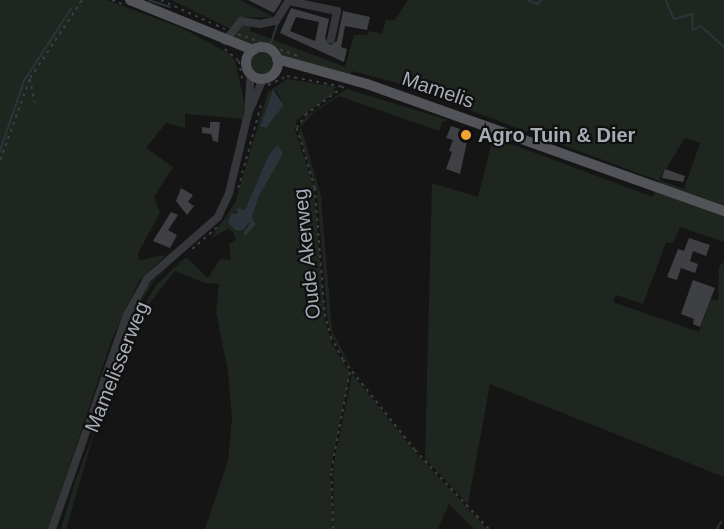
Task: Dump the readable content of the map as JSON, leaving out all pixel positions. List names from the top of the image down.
{
  "streets": {
    "main road": ["Mamelis"],
    "street": ["Mamelisserweg"],
    "path": ["Oude Akerweg"]
  },
  "crossings": [
    ["Mamelis", "Mamelisserweg"]
  ],
  "places": ["Agro Tuin & Dier"]
}
